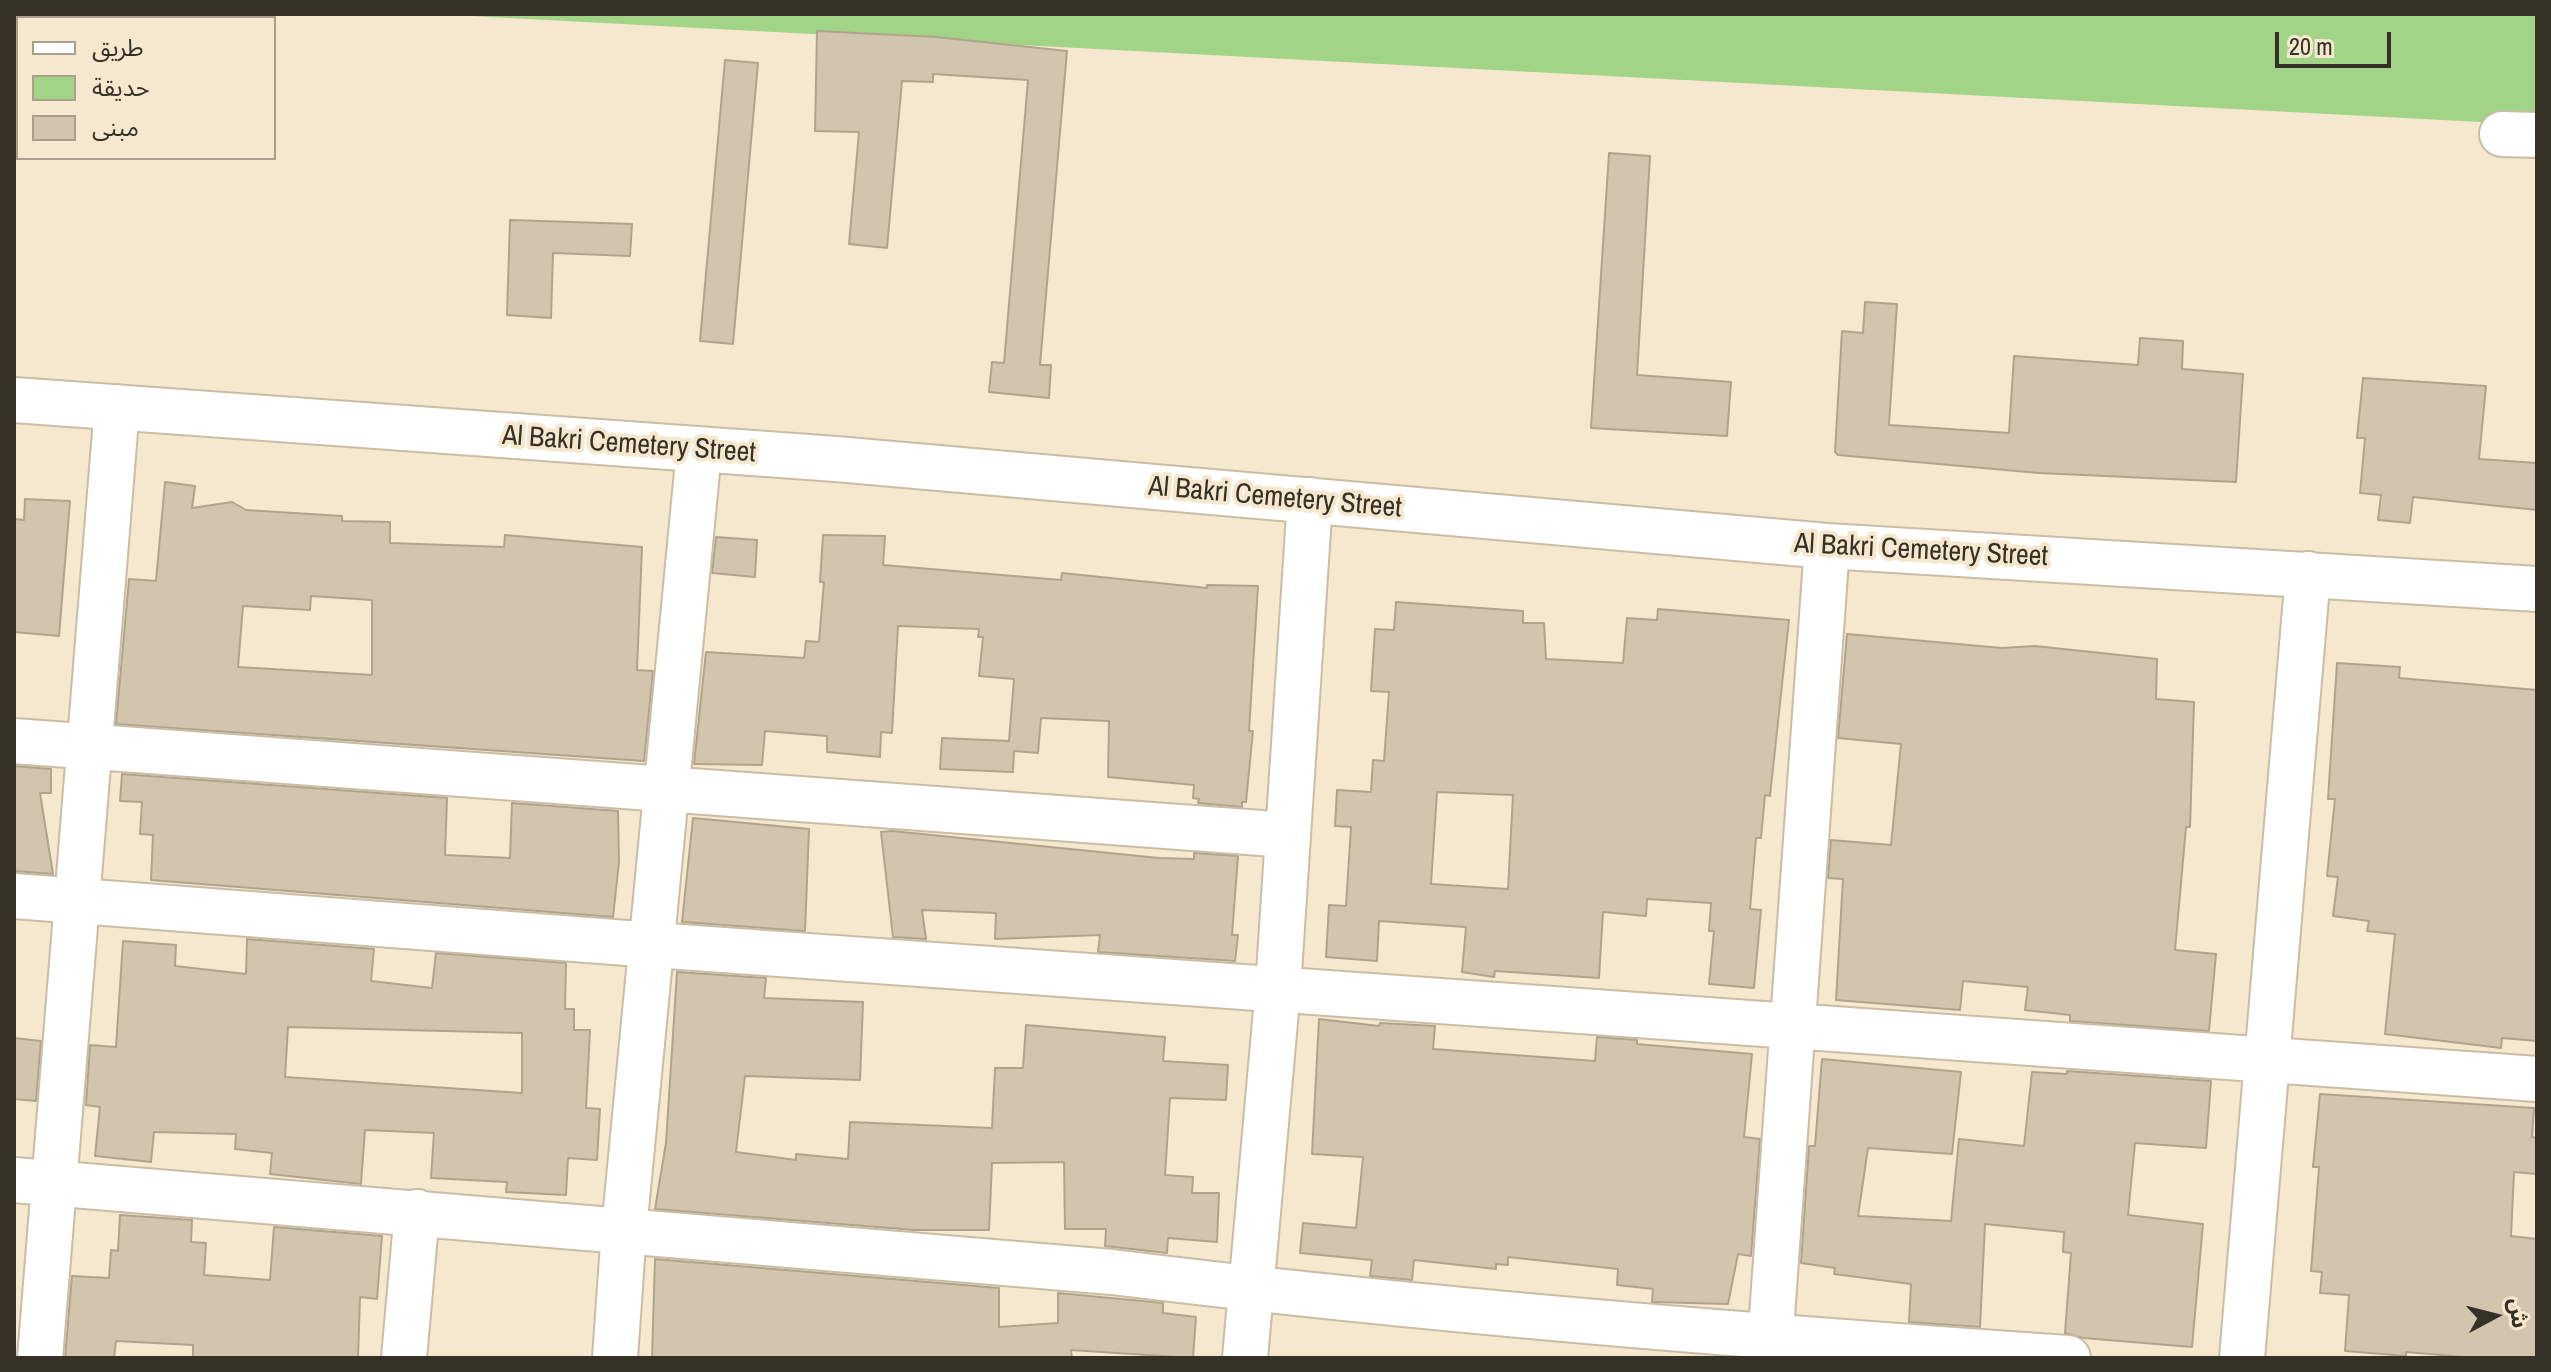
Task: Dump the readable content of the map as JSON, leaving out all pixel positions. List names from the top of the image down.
{
  "streets": {
    "street": ["Al Bakri Cemetery Street"]
  },
  "legend": ["طريق", "حديقة", "مبنى"],
  "scale_bar": "20 m",
  "north": "right"
}
